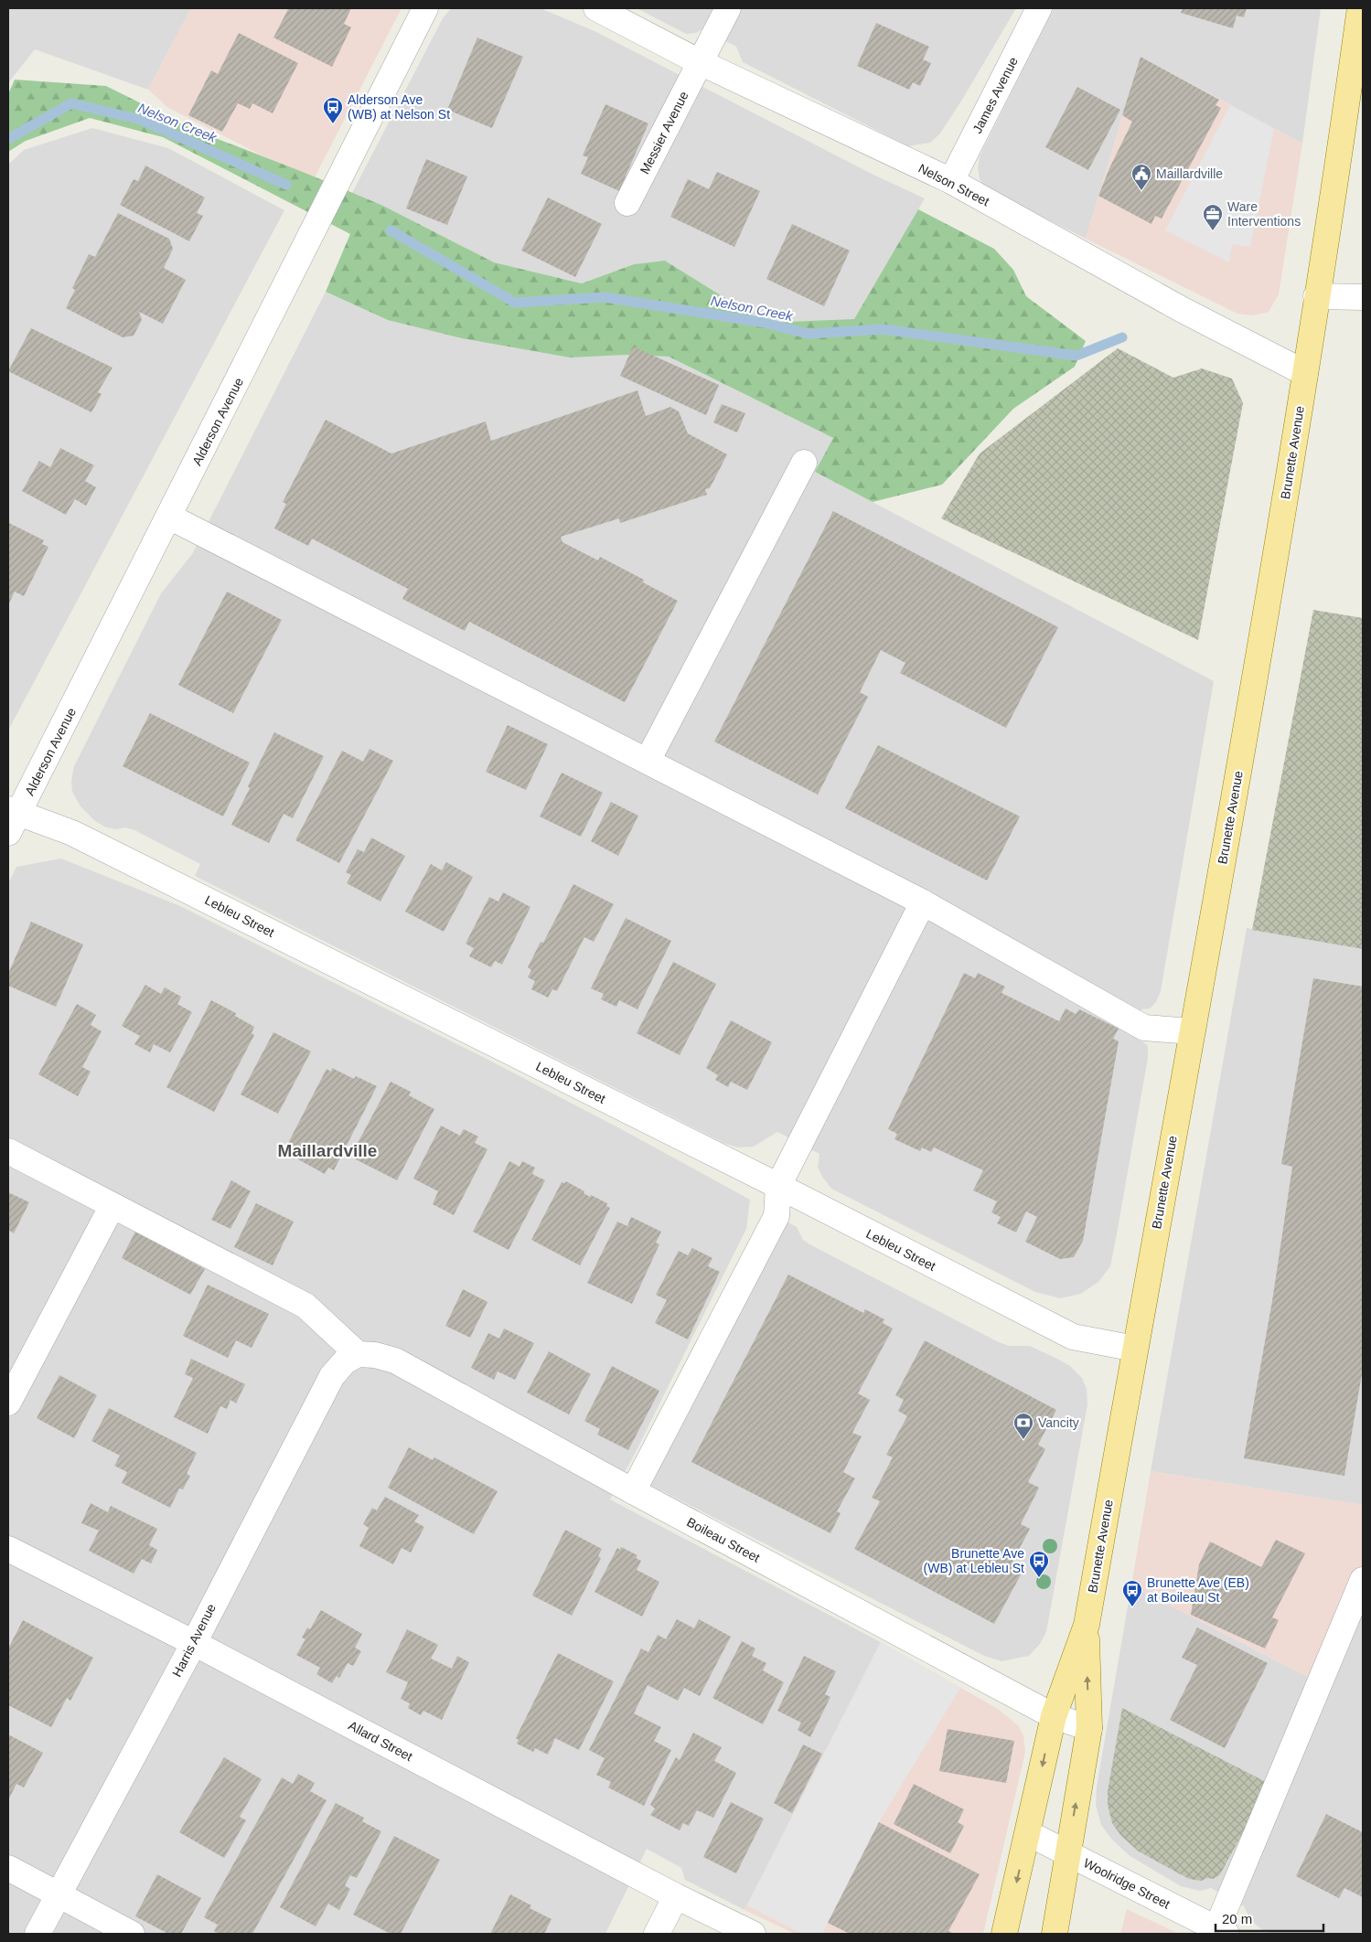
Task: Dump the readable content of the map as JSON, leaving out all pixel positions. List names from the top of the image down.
{
  "streets": {
    "main road": ["Brunette Avenue"],
    "street": [
      "James Avenue",
      "Messier Avenue",
      "Nelson Street",
      "Alderson Avenue",
      "Lebleu Street",
      "Boileau Street",
      "Harris Avenue",
      "Allard Street",
      "Woolridge Street"
    ]
  },
  "crossings": [
    ["James Avenue", "Nelson Street"],
    ["Messier Avenue", "Nelson Street"],
    ["Nelson Street", "Brunette Avenue"],
    ["Alderson Avenue", "Lebleu Street"],
    ["Brunette Avenue", "Lebleu Street"],
    ["Brunette Avenue", "Boileau Street"],
    ["Brunette Avenue", "Woolridge Street"],
    ["Boileau Street", "Harris Avenue"],
    ["Harris Avenue", "Allard Street"]
  ],
  "districts": ["Maillardville"],
  "water": ["Nelson Creek"],
  "places": {
    "bus stop": ["Alderson Ave (WB) at Nelson St", "Brunette Ave (WB) at Lebleu St", "Brunette Ave (EB) at Boileau St"],
    "public building": ["Maillardville"],
    "office": ["Ware Interventions"],
    "bank": ["Vancity"]
  },
  "scale_bar": "20 m"
}
